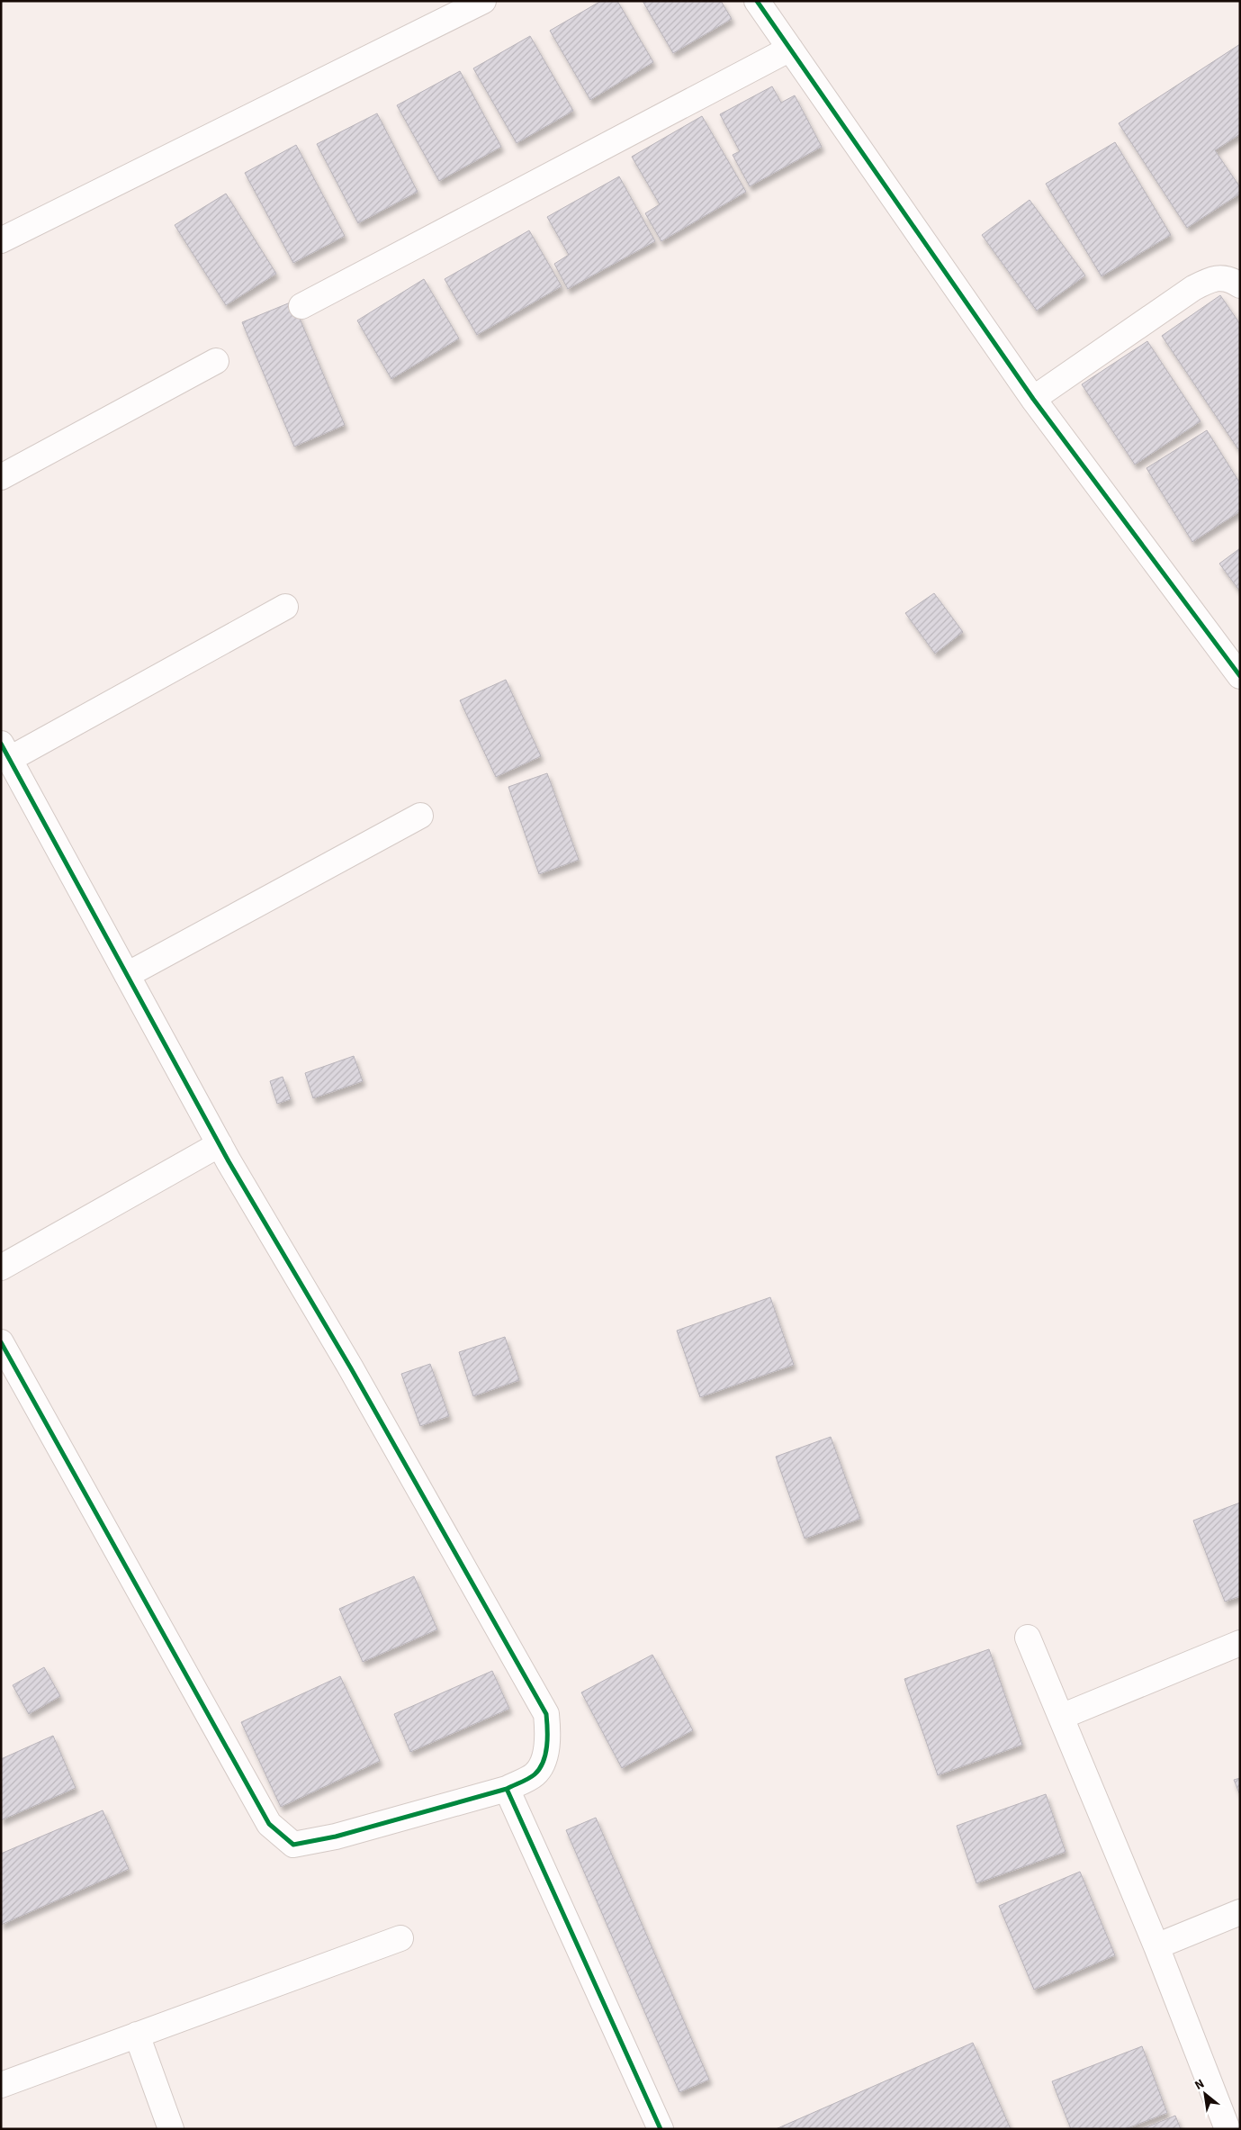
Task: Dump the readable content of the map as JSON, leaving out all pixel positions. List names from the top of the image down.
{
  "north": "top left"
}
